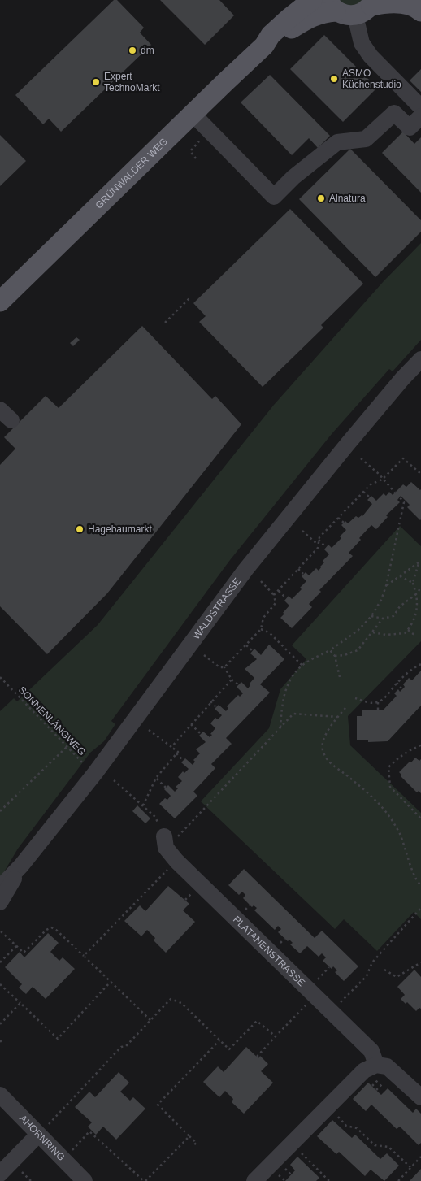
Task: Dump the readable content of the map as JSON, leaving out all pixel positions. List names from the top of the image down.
{
  "streets": {
    "main road": ["GRÜNWALDER WEG"],
    "street": ["WALDSTRASSE", "PLATANENSTRASSE", "AHORNRING"],
    "path": ["SONNENLÄNGWEG"]
  },
  "crossings": [
    ["WALDSTRASSE", "SONNENLÄNGWEG"]
  ],
  "places": [
    "dm",
    "ASMO Küchenstudio",
    "Expert TechnoMarkt",
    "Alnatura",
    "Hagebaumarkt"
  ]
}
